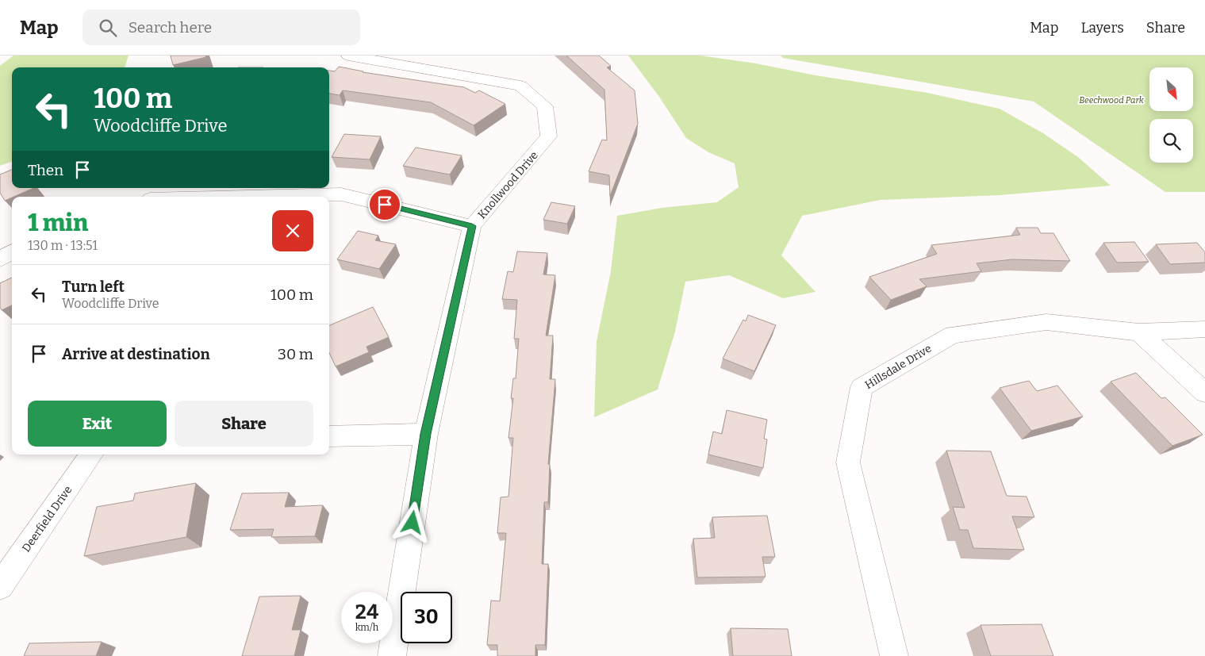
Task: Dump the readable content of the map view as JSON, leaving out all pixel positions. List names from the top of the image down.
{
  "streets": {
    "street": ["Knollwood Drive", "Hillsdale Drive", "Deerfield Drive"]
  },
  "parks": ["Beechwood Park"],
  "north": "bottom right",
  "page": {
    "header": "Map",
    "search": "Search here",
    "nav": ["Map", "Layers", "Share"],
    "turn": ["100 m", "Woodcliffe Drive"],
    "then": "Then",
    "heading": ["1 min", "130 m · 13:51"],
    "list": [
      {
        "name": "Turn left",
        "note": "Woodcliffe Drive",
        "value": "100 m"
      },
      {
        "name": "Arrive at destination",
        "value": "30 m"
      }
    ],
    "buttons": ["Exit", "Share"],
    "speed": "24 km/h",
    "limit": "30"
  }
}
